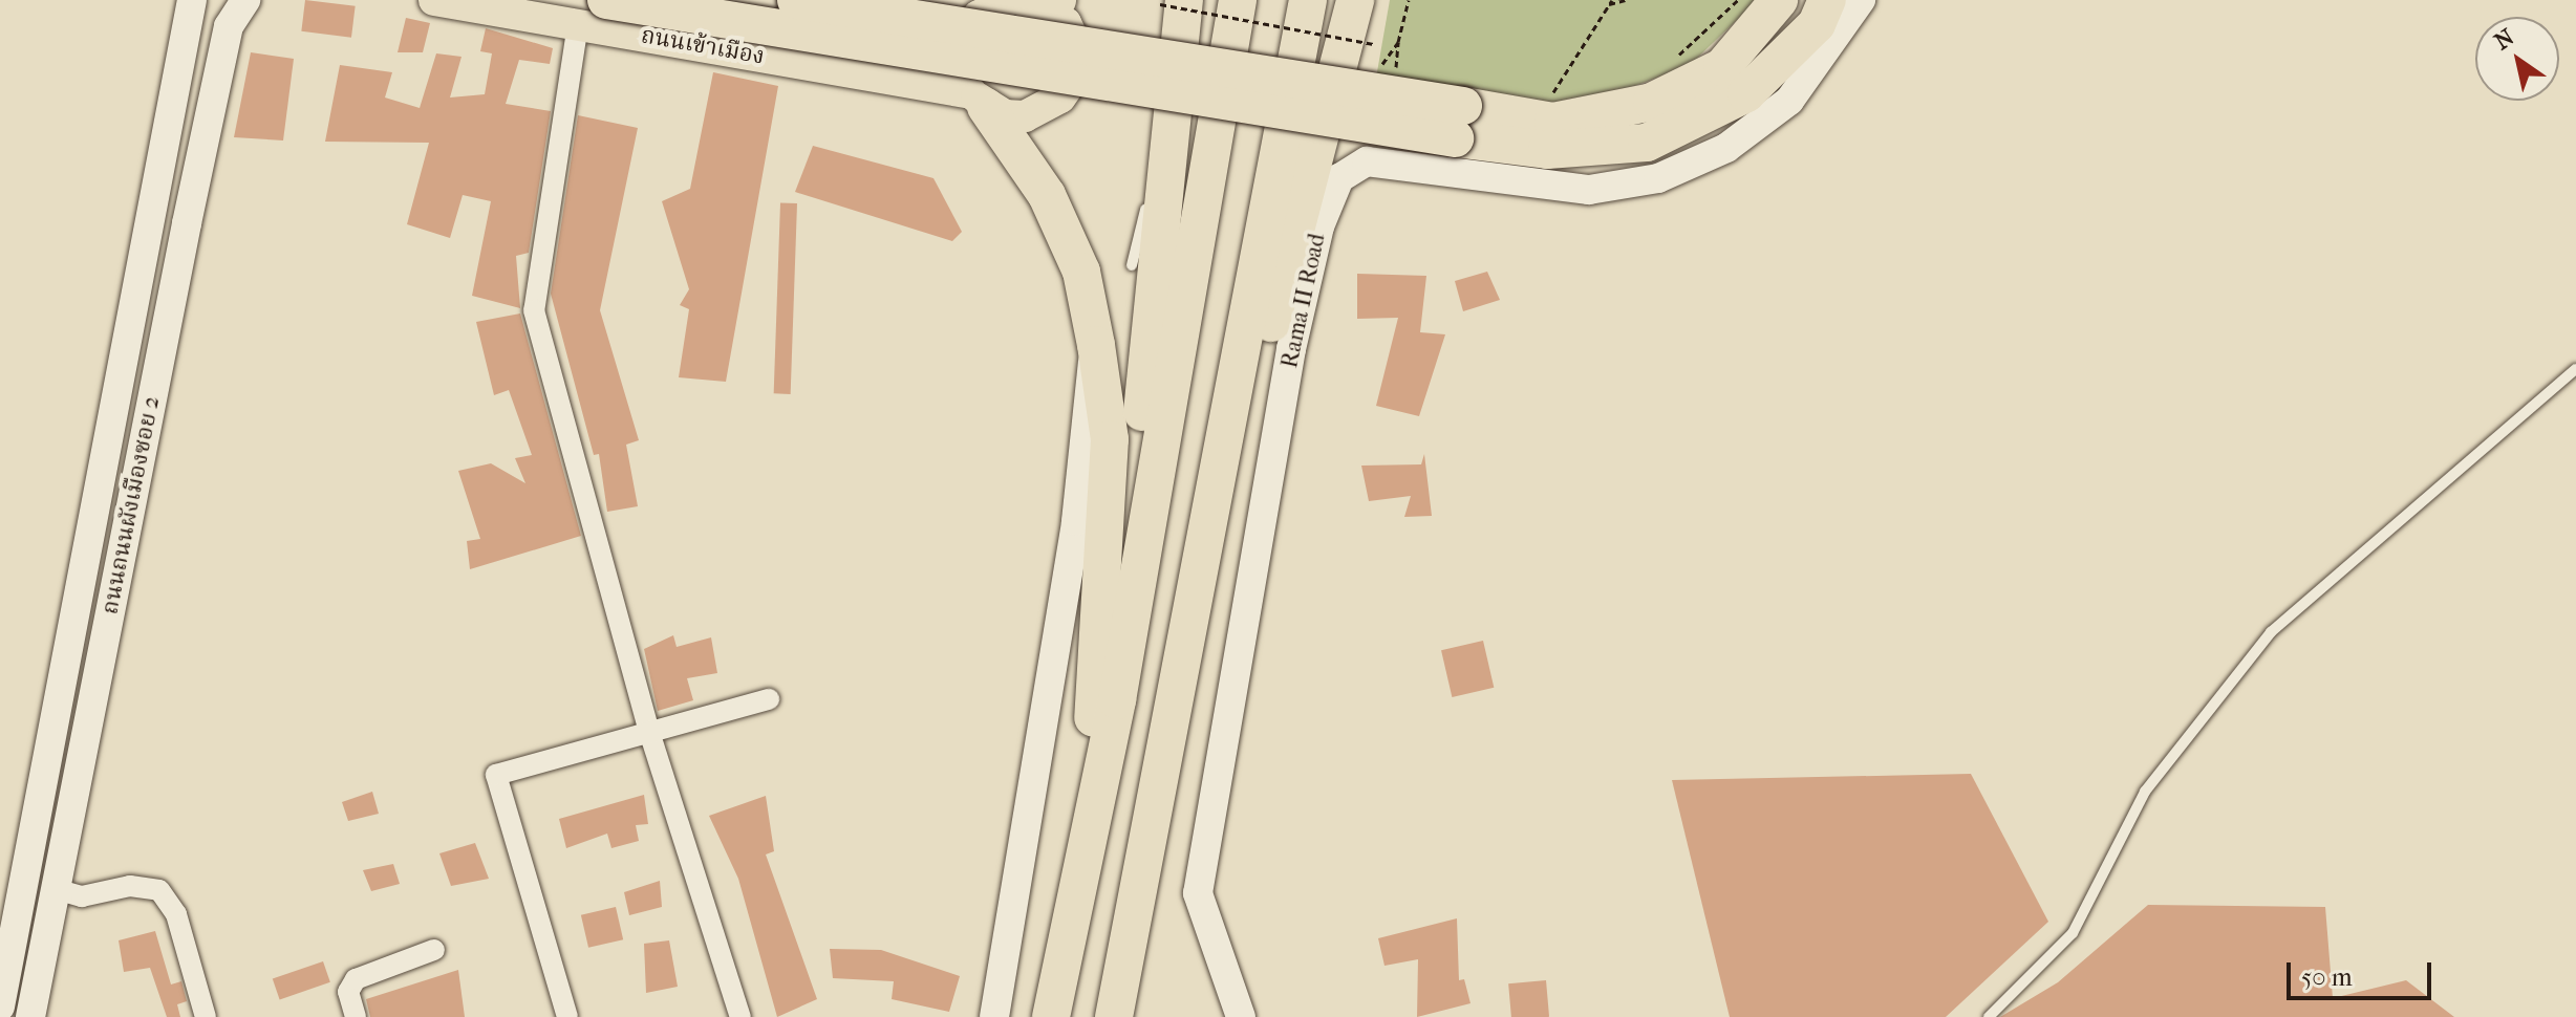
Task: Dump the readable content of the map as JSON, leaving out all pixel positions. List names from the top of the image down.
{
  "streets": {
    "highway": ["Rama II Road"],
    "main road": ["ถนนเข้าเมือง", "ถนนถนนผังเมืองซอย 2"]
  },
  "scale_bar": "50 m",
  "north": "top left"
}
